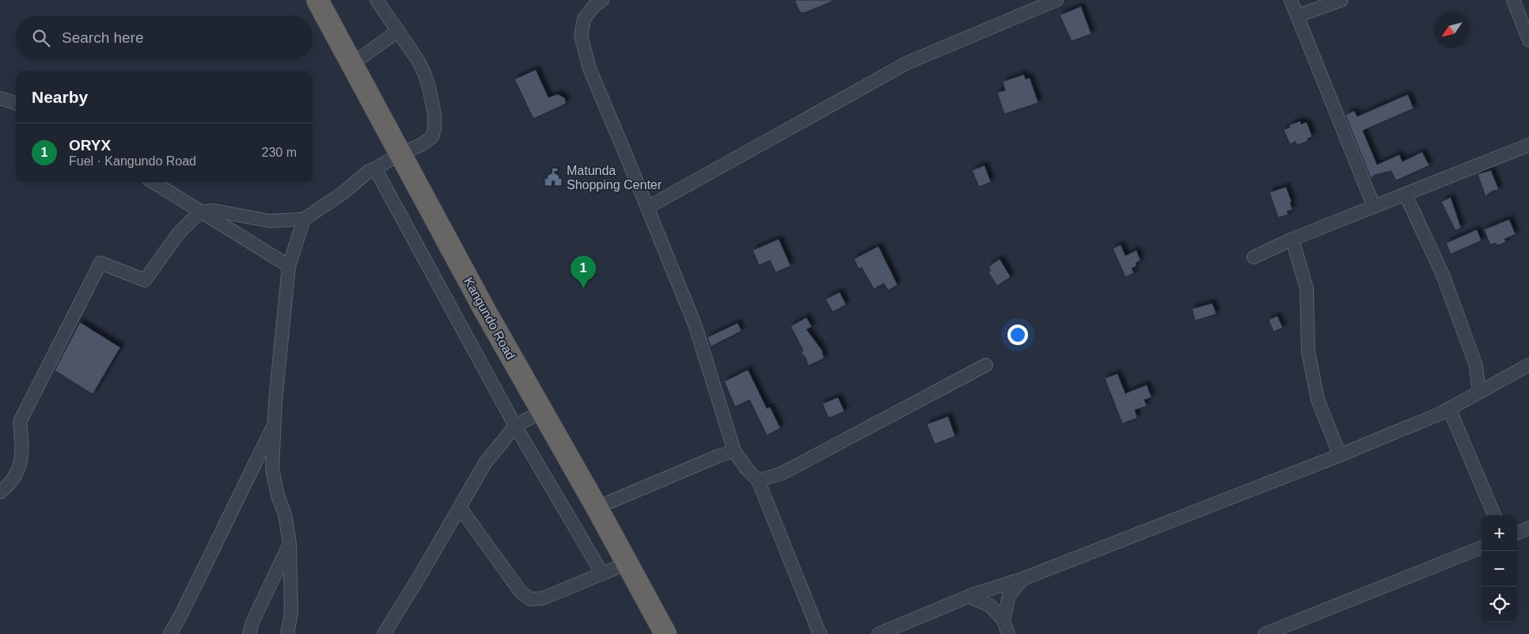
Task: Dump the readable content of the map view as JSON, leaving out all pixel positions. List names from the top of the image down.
{
  "streets": {
    "highway": ["Kangundo Road"]
  },
  "places": {
    "public building": ["Matunda Shopping Center"]
  },
  "north": "bottom left",
  "page": {
    "search": "Search here",
    "heading": "Nearby",
    "list": [
      {
        "mark": "1",
        "name": "ORYX",
        "note": "Fuel · Kangundo Road",
        "value": "230 m"
      }
    ],
    "pins": "1",
    "map_buttons": ["+", "−"]
  }
}
